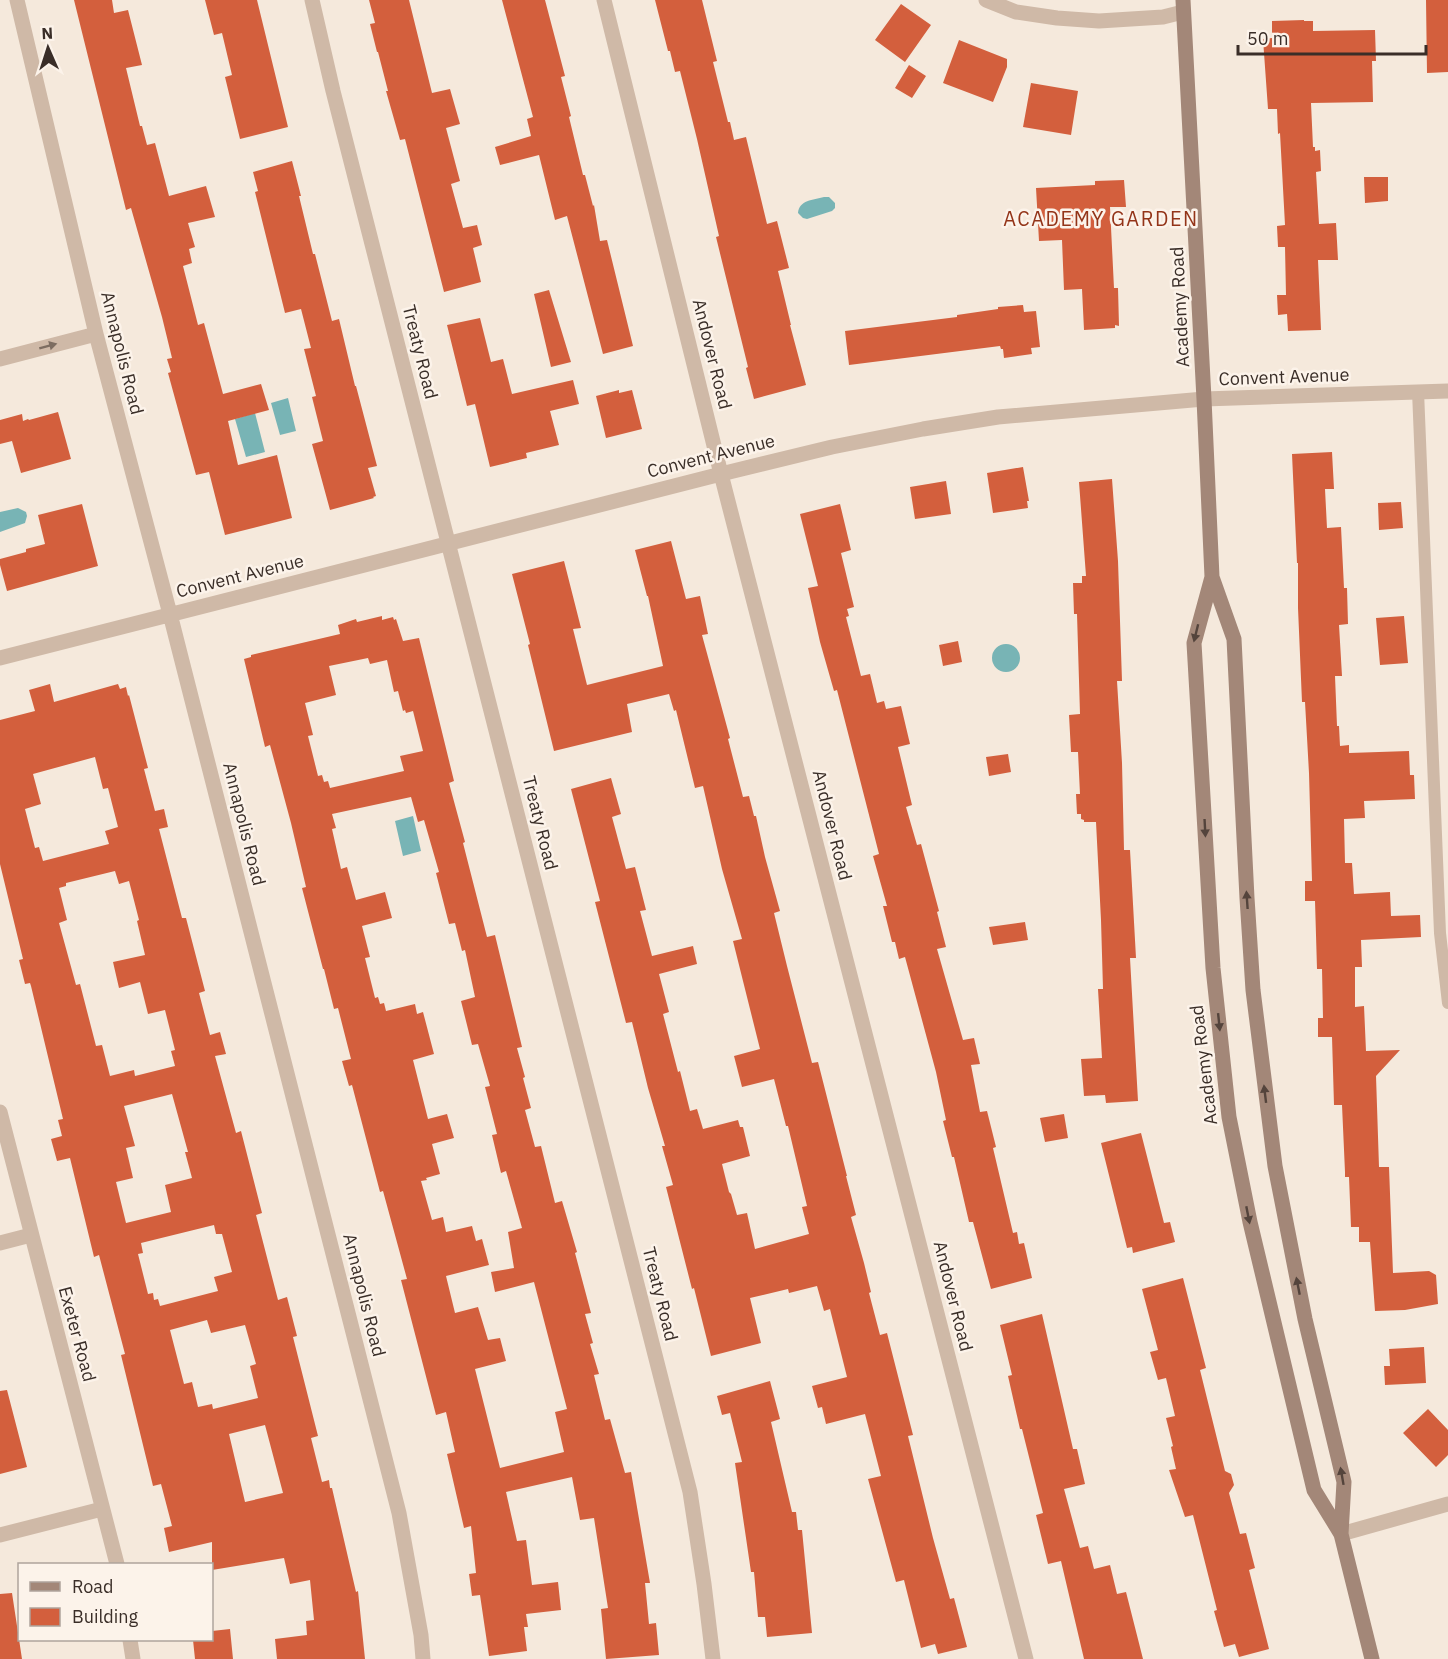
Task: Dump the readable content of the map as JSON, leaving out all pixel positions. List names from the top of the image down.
{
  "streets": {
    "main road": ["Academy Road"],
    "street": [
      "Treaty Road",
      "Annapolis Road",
      "Andover Road",
      "Convent Avenue",
      "Exeter Road"
    ]
  },
  "crossings": [
    ["Academy Road", "Convent Avenue"],
    ["Treaty Road", "Convent Avenue"],
    ["Annapolis Road", "Convent Avenue"],
    ["Andover Road", "Convent Avenue"]
  ],
  "districts": ["ACADEMY GARDEN"],
  "legend": ["Road", "Building"],
  "scale_bar": "50 m",
  "north": "top"
}
